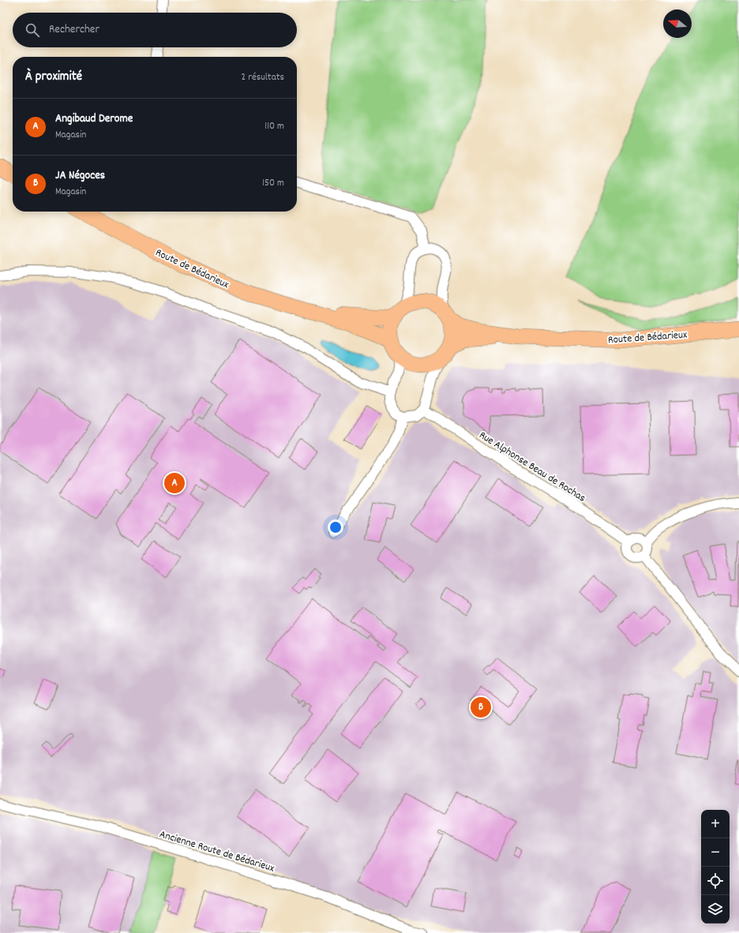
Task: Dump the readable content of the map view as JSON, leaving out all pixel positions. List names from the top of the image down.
{
  "streets": {
    "main road": ["Route de Bédarieux"],
    "street": ["Rue Alphonse Beau de Rochas", "Ancienne Route de Bédarieux"]
  },
  "north": "left",
  "page": {
    "search": "Rechercher",
    "heading": ["À proximité", "2 résultats"],
    "list": [
      {
        "mark": "A",
        "name": "Angibaud Derome",
        "note": "Magasin",
        "value": "110 m"
      },
      {
        "mark": "B",
        "name": "JA Négoces",
        "note": "Magasin",
        "value": "150 m"
      }
    ],
    "pins": ["A", "B"],
    "map_buttons": ["+", "−"]
  }
}
